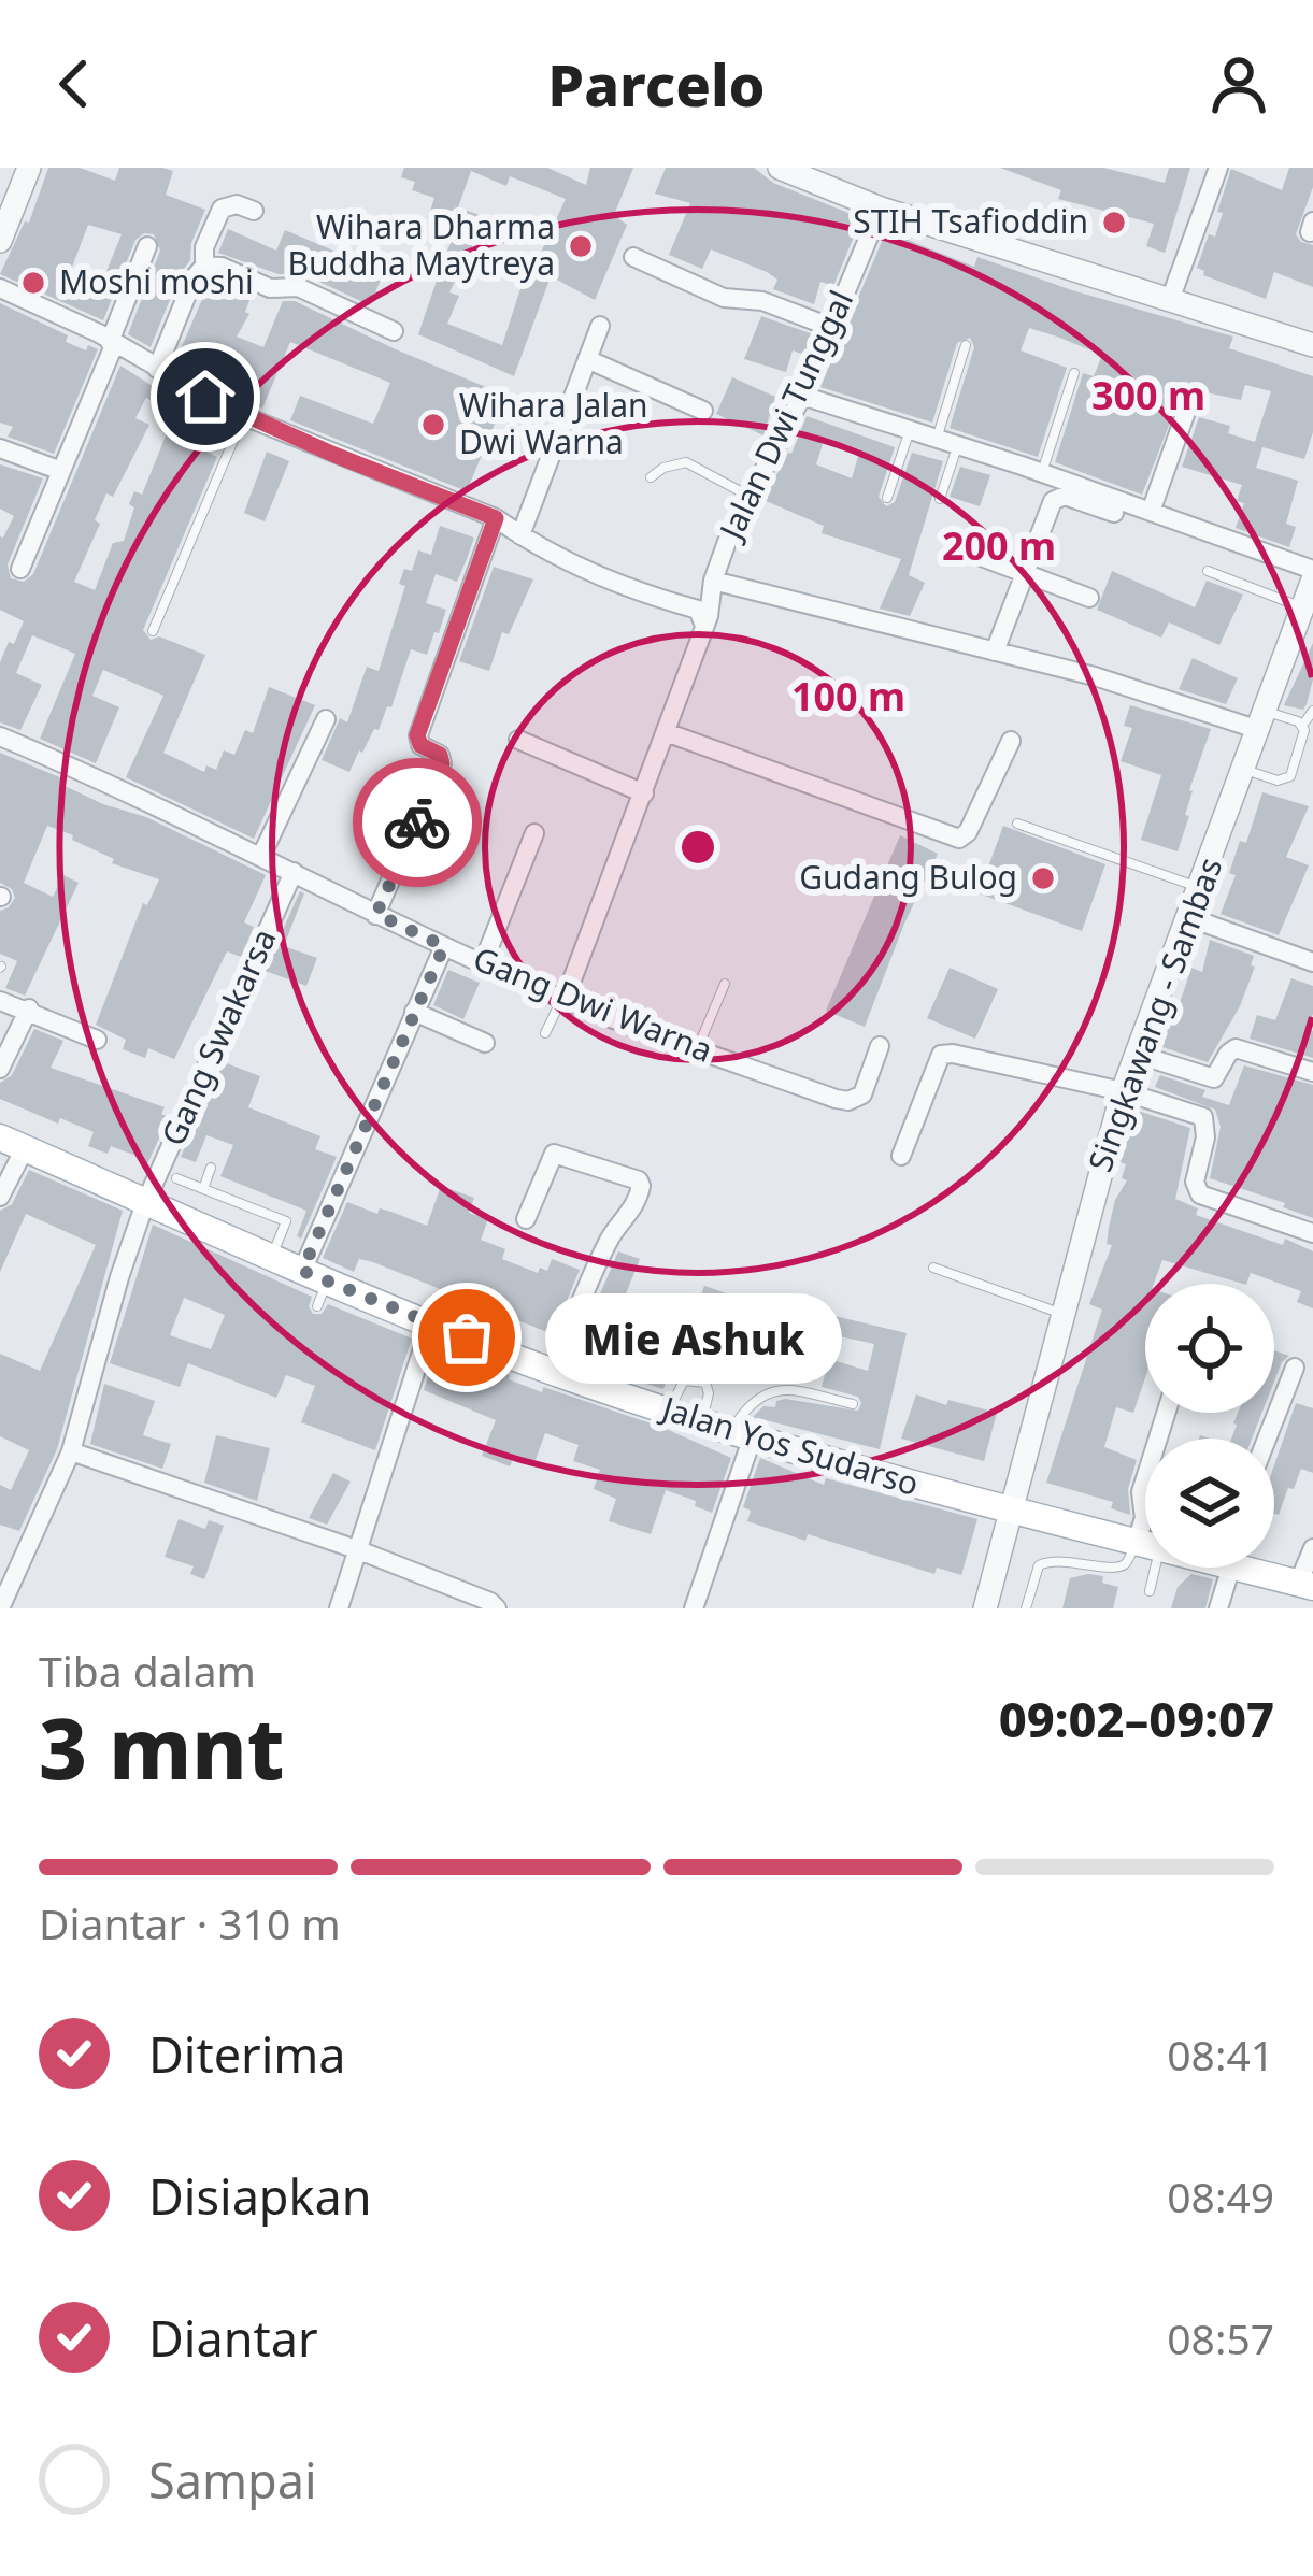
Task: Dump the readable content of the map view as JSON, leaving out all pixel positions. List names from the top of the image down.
{
  "streets": {
    "main road": ["Jalan Yos Sudarso"],
    "street": [
      "Jalan Dwi Tunggal",
      "Gang Dwi Warna",
      "Singkawang - Sambas",
      "Gang Swakarsa"
    ]
  },
  "crossings": [
    ["Jalan Dwi Tunggal", "Gang Dwi Warna"],
    ["Gang Dwi Warna", "Gang Swakarsa"],
    ["Singkawang - Sambas", "Jalan Yos Sudarso"],
    ["Gang Swakarsa", "Jalan Yos Sudarso"]
  ],
  "places": [
    "STIH Tsafioddin",
    "Wihara Dharma Buddha Maytreya",
    "Moshi moshi",
    "Wihara Jalan Dwi Warna",
    "Gudang Bulog",
    "Mie Ashuk"
  ],
  "page": {
    "header": "Parcelo",
    "bubble": "Mie Ashuk",
    "heading": ["3 mnt", "Tiba dalam", "09:02–09:07"],
    "bar": "Diantar · 310 m",
    "list": [
      ["Diterima", "08:41"],
      ["Disiapkan", "08:49"],
      ["Diantar", "08:57"],
      "Sampai"
    ]
  },
  "rings": ["300 m", "200 m", "100 m"]
}
